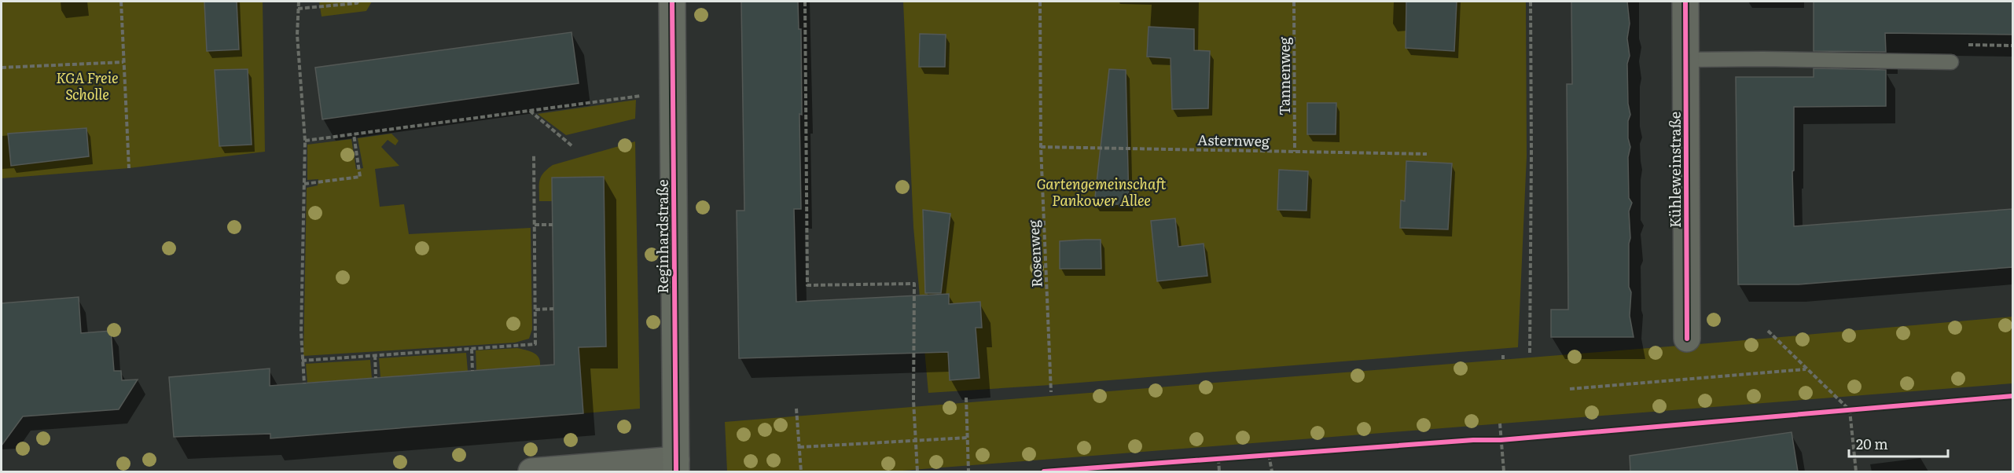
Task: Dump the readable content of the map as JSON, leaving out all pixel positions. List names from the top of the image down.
{
  "streets": {
    "street": ["Kühleweinstraße", "Reginhardstraße"],
    "path": ["Tannenweg", "Asternweg", "Rosenweg"]
  },
  "crossings": [
    ["Tannenweg", "Asternweg"],
    ["Asternweg", "Rosenweg"]
  ],
  "parks": ["KGA Freie Scholle", "Gartengemeinschaft Pankower Allee"],
  "scale_bar": "20 m"
}
